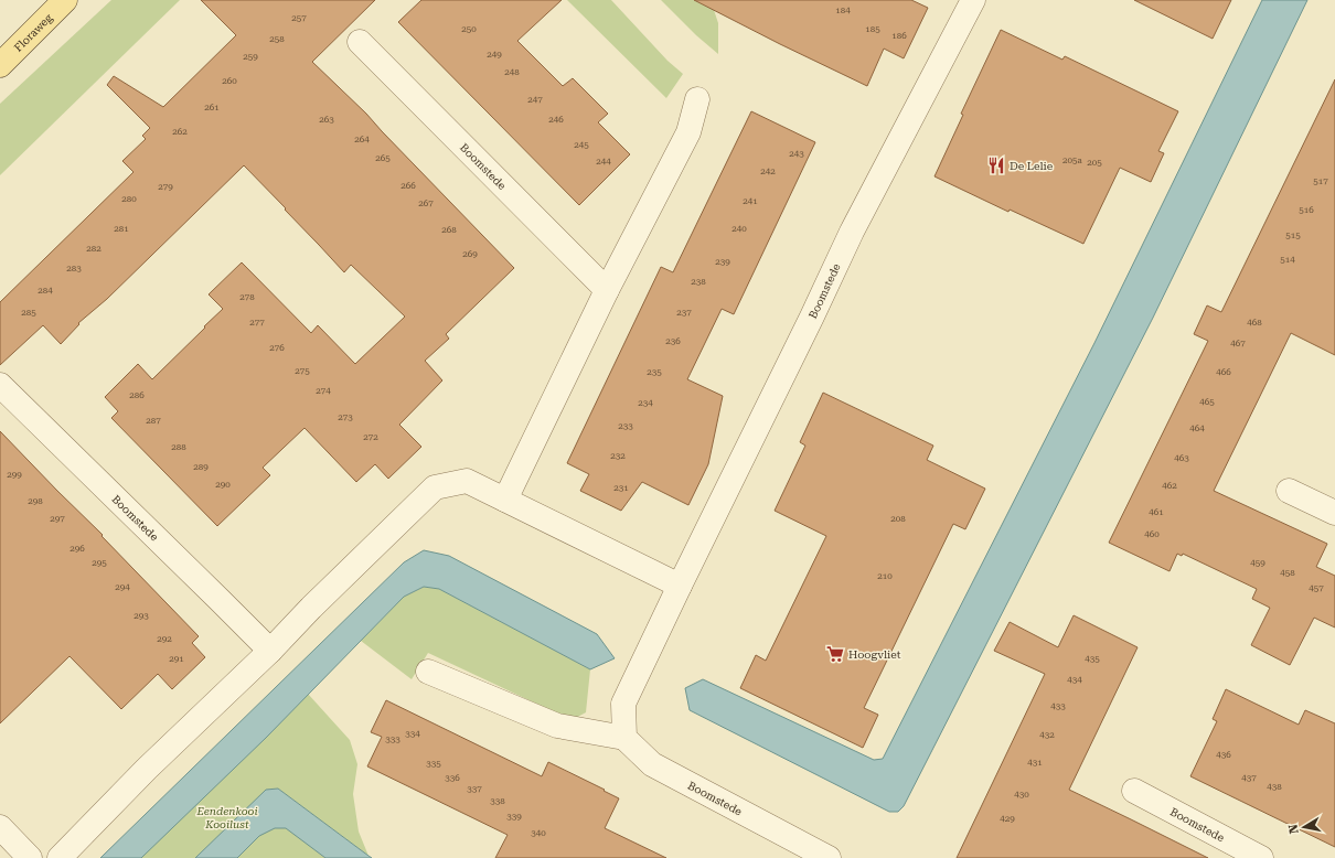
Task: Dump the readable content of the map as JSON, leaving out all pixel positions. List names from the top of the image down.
{
  "streets": {
    "main road": ["Floraweg"],
    "street": ["Boomstede"]
  },
  "parks": ["Eendenkooi Kooilust"],
  "places": {
    "restaurant": ["De Lelie"],
    "supermarket": ["Hoogvliet"]
  },
  "house_numbers": [
    "184",
    "257",
    "250",
    "185",
    "186",
    "258",
    "249",
    "259",
    "248",
    "260",
    "247",
    "261",
    "263",
    "246",
    "262",
    "264",
    "245",
    "243",
    "265",
    "205a",
    "244",
    "205",
    "242",
    "517",
    "266",
    "279",
    "280",
    "241",
    "267",
    "516",
    "281",
    "240",
    "268",
    "515",
    "282",
    "269",
    "514",
    "239",
    "283",
    "238",
    "284",
    "278",
    "285",
    "237",
    "277",
    "468",
    "236",
    "467",
    "276",
    "275",
    "235",
    "466",
    "274",
    "286",
    "465",
    "234",
    "273",
    "287",
    "233",
    "464",
    "272",
    "288",
    "232",
    "463",
    "289",
    "299",
    "290",
    "462",
    "231",
    "298",
    "461",
    "297",
    "208",
    "460",
    "296",
    "295",
    "459",
    "458",
    "210",
    "294",
    "457",
    "293",
    "292",
    "291",
    "435",
    "434",
    "433",
    "334",
    "432",
    "333",
    "436",
    "431",
    "335",
    "336",
    "437",
    "438",
    "337",
    "430",
    "338",
    "339",
    "429",
    "340"
  ],
  "north": "left"
}
